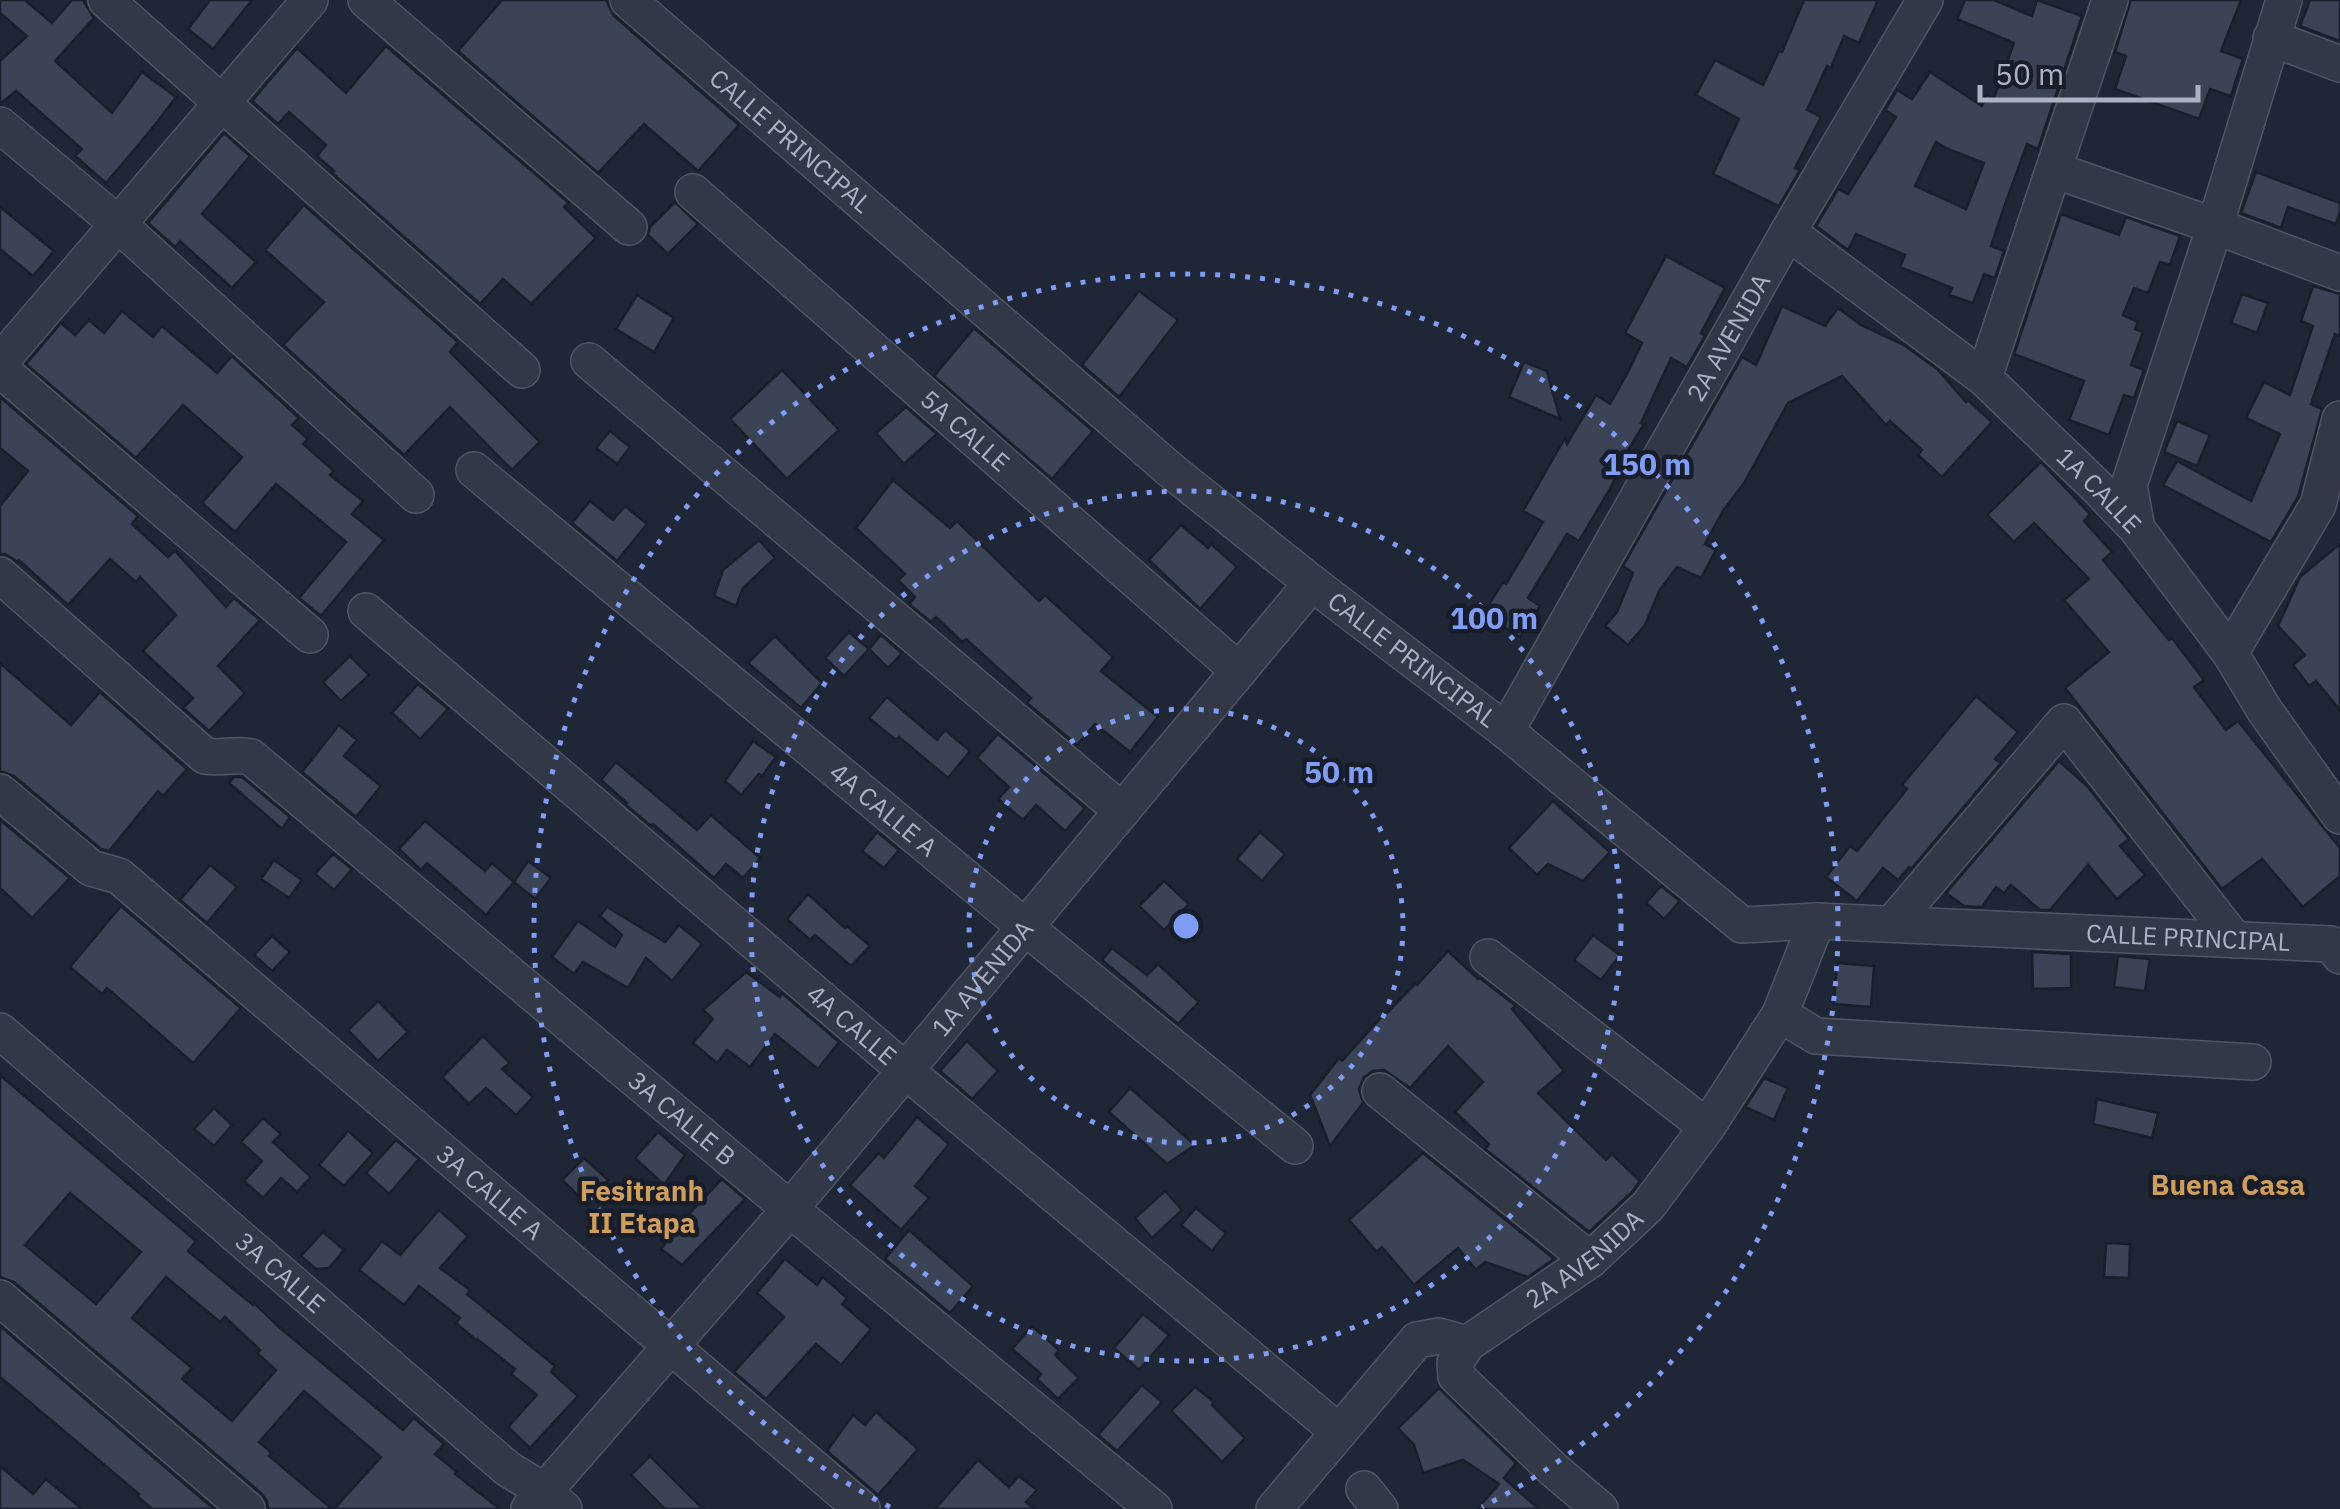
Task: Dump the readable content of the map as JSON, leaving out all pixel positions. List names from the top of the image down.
{
  "streets": {
    "street": [
      "CALLE PRINCIPAL",
      "2A AVENIDA",
      "5A CALLE",
      "1A CALLE",
      "4A CALLE A",
      "1A AVENIDA",
      "4A CALLE",
      "3A CALLE B",
      "3A CALLE A",
      "3A CALLE"
    ]
  },
  "crossings": [
    ["CALLE PRINCIPAL", "2A AVENIDA"],
    ["CALLE PRINCIPAL", "1A AVENIDA"],
    ["2A AVENIDA", "1A CALLE"],
    ["5A CALLE", "1A AVENIDA"],
    ["4A CALLE A", "1A AVENIDA"],
    ["1A AVENIDA", "4A CALLE"],
    ["1A AVENIDA", "3A CALLE B"],
    ["1A AVENIDA", "3A CALLE A"],
    ["1A AVENIDA", "3A CALLE"]
  ],
  "districts": ["Buena Casa", "Fesitranh II Etapa"],
  "scale_bar": "50 m",
  "rings": ["150 m", "100 m", "50 m"]
}
